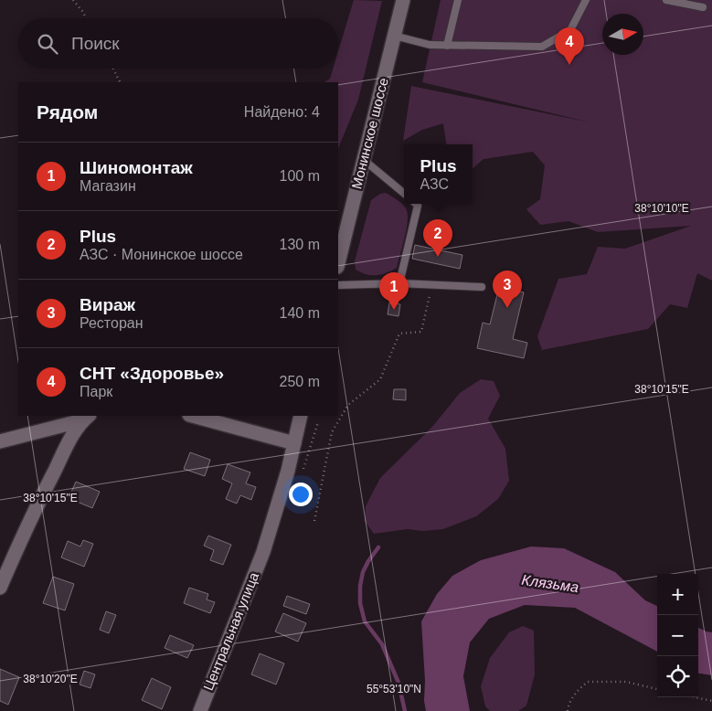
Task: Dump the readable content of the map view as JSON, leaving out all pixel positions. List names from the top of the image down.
{
  "streets": {
    "main road": ["Монинское шоссе", "Центральная улица"]
  },
  "water": ["Клязьма"],
  "north": "right",
  "page": {
    "search": "Поиск",
    "pins": [
      "4",
      "2",
      "3",
      "1"
    ],
    "heading": ["Рядом", "Найдено: 4"],
    "list": [
      {
        "mark": "1",
        "name": "Шиномонтаж",
        "note": "Магазин",
        "value": "100 m"
      },
      {
        "mark": "2",
        "name": "Plus",
        "note": "АЗС · Монинское шоссе",
        "value": "130 m"
      },
      {
        "mark": "3",
        "name": "Вираж",
        "note": "Ресторан",
        "value": "140 m"
      },
      {
        "mark": "4",
        "name": "СНТ «Здоровье»",
        "note": "Парк",
        "value": "250 m"
      }
    ],
    "popup": ["Plus", "АЗС"],
    "map_buttons": ["+", "−"]
  },
  "coordinates": [
    "38°10'10\"E",
    "38°10'15\"E",
    "38°10'20\"E",
    "55°53'10\"N"
  ]
}
